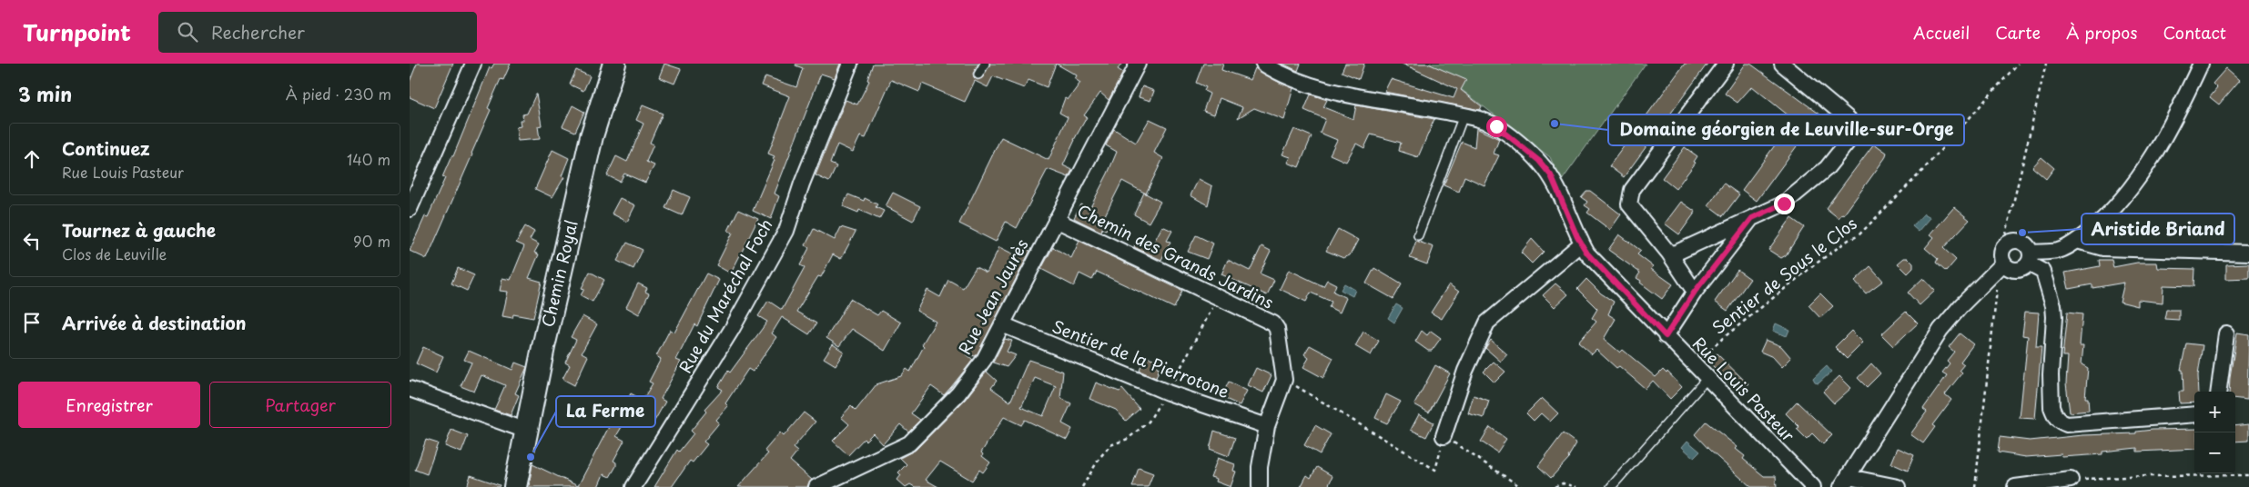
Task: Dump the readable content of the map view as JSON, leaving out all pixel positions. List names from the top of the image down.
{
  "streets": {
    "street": [
      "Chemin des Grands Jardins",
      "Chemin Royal",
      "Rue du Maréchal Foch",
      "Rue Jean Jaurès",
      "Sentier de la Pierrotone",
      "Rue Louis Pasteur"
    ],
    "path": ["Sentier de Sous le Clos"]
  },
  "crossings": [
    ["Chemin des Grands Jardins", "Rue Jean Jaurès"],
    ["Chemin des Grands Jardins", "Sentier de la Pierrotone"],
    ["Sentier de Sous le Clos", "Rue Louis Pasteur"],
    ["Rue Jean Jaurès", "Sentier de la Pierrotone"]
  ],
  "places": ["Domaine géorgien de Leuville-sur-Orge", "Aristide Briand", "La Ferme"],
  "page": {
    "header": "Turnpoint",
    "search": "Rechercher",
    "nav": [
      "Accueil",
      "Carte",
      "À propos",
      "Contact"
    ],
    "heading": ["3 min", "À pied · 230 m"],
    "list": [
      ["Continuez", "Rue Louis Pasteur", "140 m"],
      ["Tournez à gauche", "Clos de Leuville", "90 m"],
      "Arrivée à destination"
    ],
    "buttons": ["Enregistrer", "Partager"],
    "map_buttons": ["+", "−"]
  }
}
